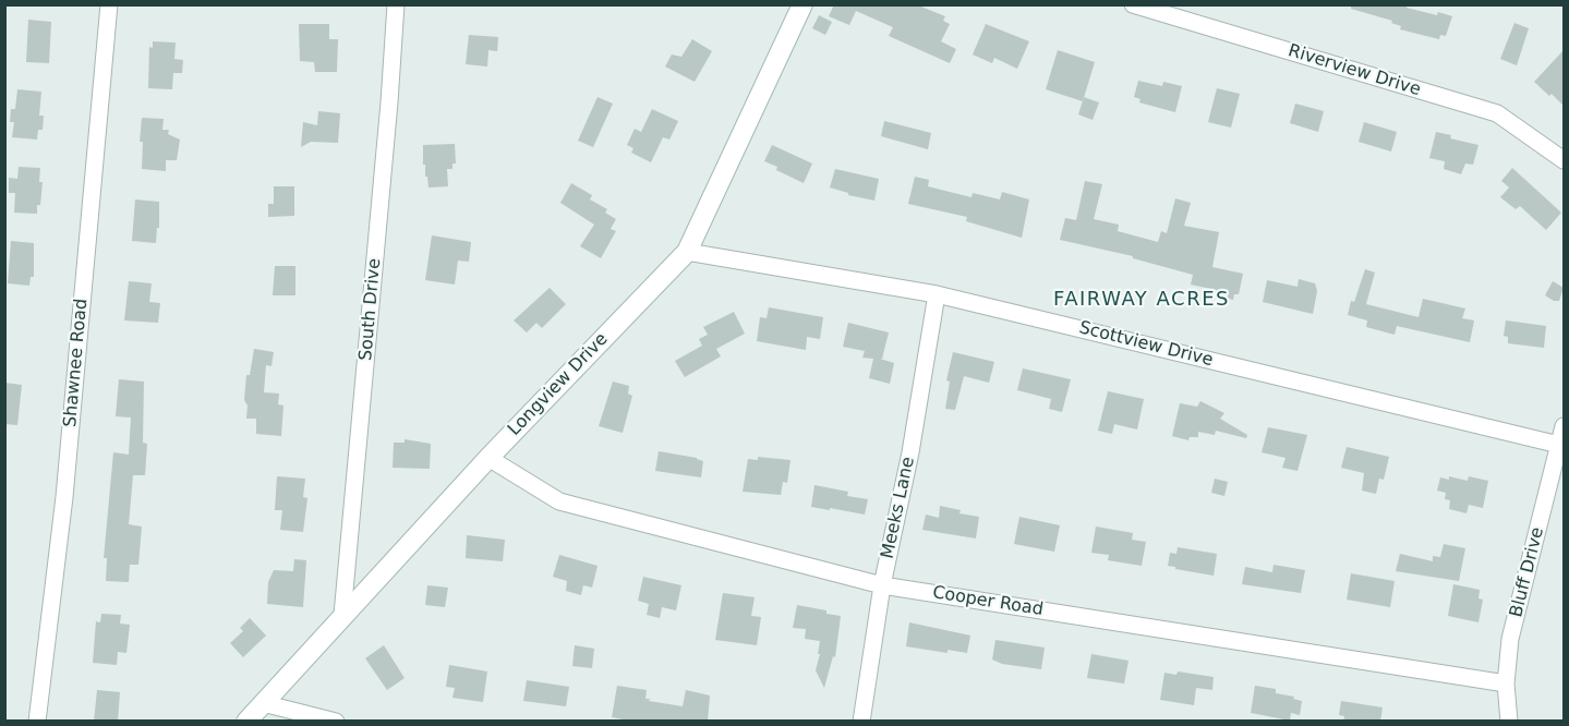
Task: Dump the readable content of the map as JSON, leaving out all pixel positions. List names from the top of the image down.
{
  "streets": {
    "street": [
      "Riverview Drive",
      "South Drive",
      "Scottview Drive",
      "Shawnee Road",
      "Longview Drive",
      "Meeks Lane",
      "Bluff Drive",
      "Cooper Road"
    ]
  },
  "crossings": [
    ["South Drive", "Longview Drive"],
    ["Scottview Drive", "Longview Drive"],
    ["Scottview Drive", "Meeks Lane"],
    ["Scottview Drive", "Bluff Drive"],
    ["Longview Drive", "Cooper Road"],
    ["Meeks Lane", "Cooper Road"],
    ["Bluff Drive", "Cooper Road"]
  ],
  "districts": ["FAIRWAY ACRES"]
}
